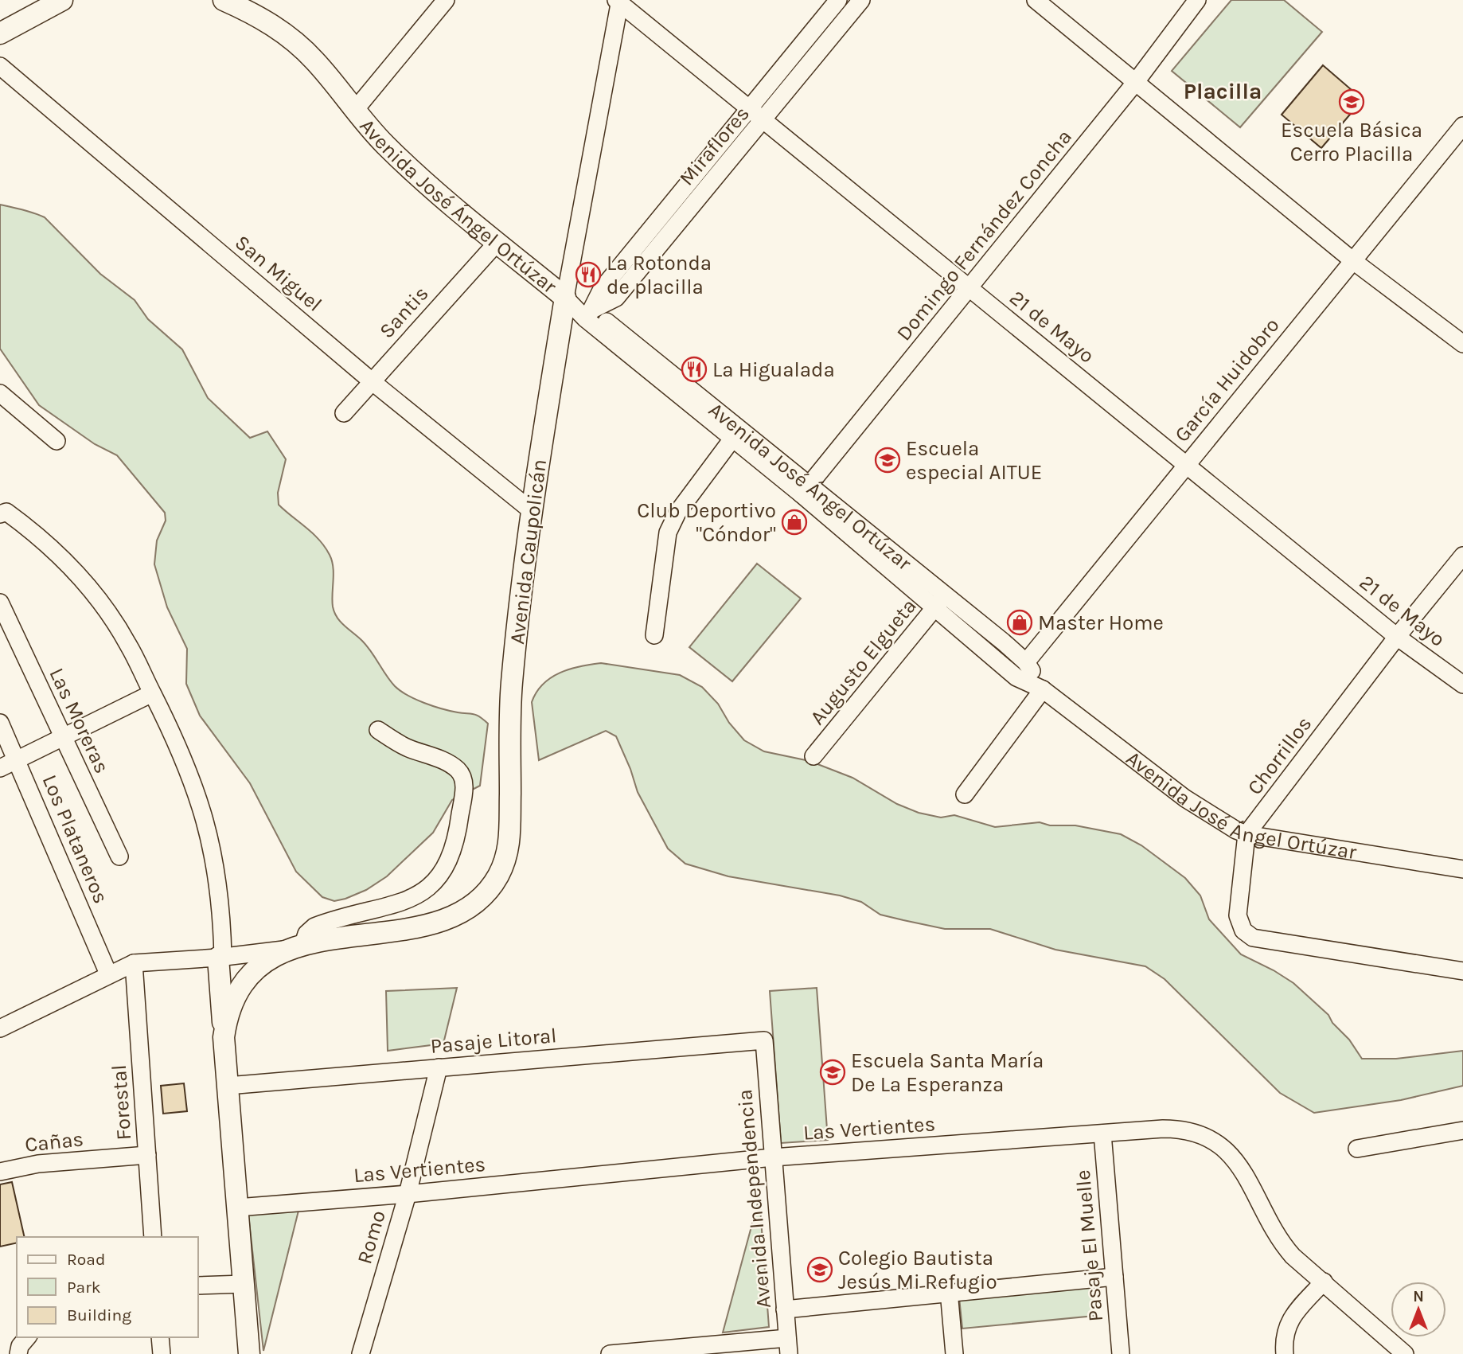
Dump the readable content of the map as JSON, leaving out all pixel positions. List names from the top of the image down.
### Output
{
  "streets": {
    "main road": ["Avenida José Ángel Ortúzar", "Avenida Caupolicán"],
    "street": [
      "Miraflores",
      "Domingo Fernández Concha",
      "San Miguel",
      "Santis",
      "21 de Mayo",
      "García Huidobro",
      "Augusto Elgueta",
      "Las Moreras",
      "Chorrillos",
      "Los Plataneros",
      "Pasaje Litoral",
      "Forestal",
      "Las Vertientes",
      "Cañas",
      "Avenida Independencia",
      "Romo",
      "Pasaje El Muelle"
    ]
  },
  "crossings": [
    ["Miraflores", "Avenida José Ángel Ortúzar"],
    ["Miraflores", "21 de Mayo"],
    ["Avenida José Ángel Ortúzar", "Domingo Fernández Concha"],
    ["Avenida José Ángel Ortúzar", "Santis"],
    ["Avenida José Ángel Ortúzar", "García Huidobro"],
    ["Avenida José Ángel Ortúzar", "Avenida Caupolicán"],
    ["Avenida José Ángel Ortúzar", "Augusto Elgueta"],
    ["Avenida José Ángel Ortúzar", "Chorrillos"],
    ["Domingo Fernández Concha", "21 de Mayo"],
    ["San Miguel", "Santis"],
    ["San Miguel", "Avenida Caupolicán"],
    ["21 de Mayo", "García Huidobro"],
    ["21 de Mayo", "Avenida Caupolicán"],
    ["21 de Mayo", "Chorrillos"],
    ["Pasaje Litoral", "Avenida Independencia"],
    ["Pasaje Litoral", "Romo"],
    ["Forestal", "Cañas"],
    ["Las Vertientes", "Avenida Independencia"],
    ["Las Vertientes", "Romo"],
    ["Las Vertientes", "Pasaje El Muelle"]
  ],
  "districts": ["Placilla"],
  "places": {
    "school or university": [
      "Escuela Básica Cerro Placilla",
      "Escuela especial AITUE",
      "Escuela Santa María De La Esperanza",
      "Colegio Bautista Jesús Mi Refugio"
    ],
    "restaurant": ["La Rotonda de placilla", "La Higualada"],
    "shop": ["Club Deportivo \"Cóndor\"", "Master Home"]
  },
  "legend": ["Road", "Park", "Building"],
  "north": "top"
}
